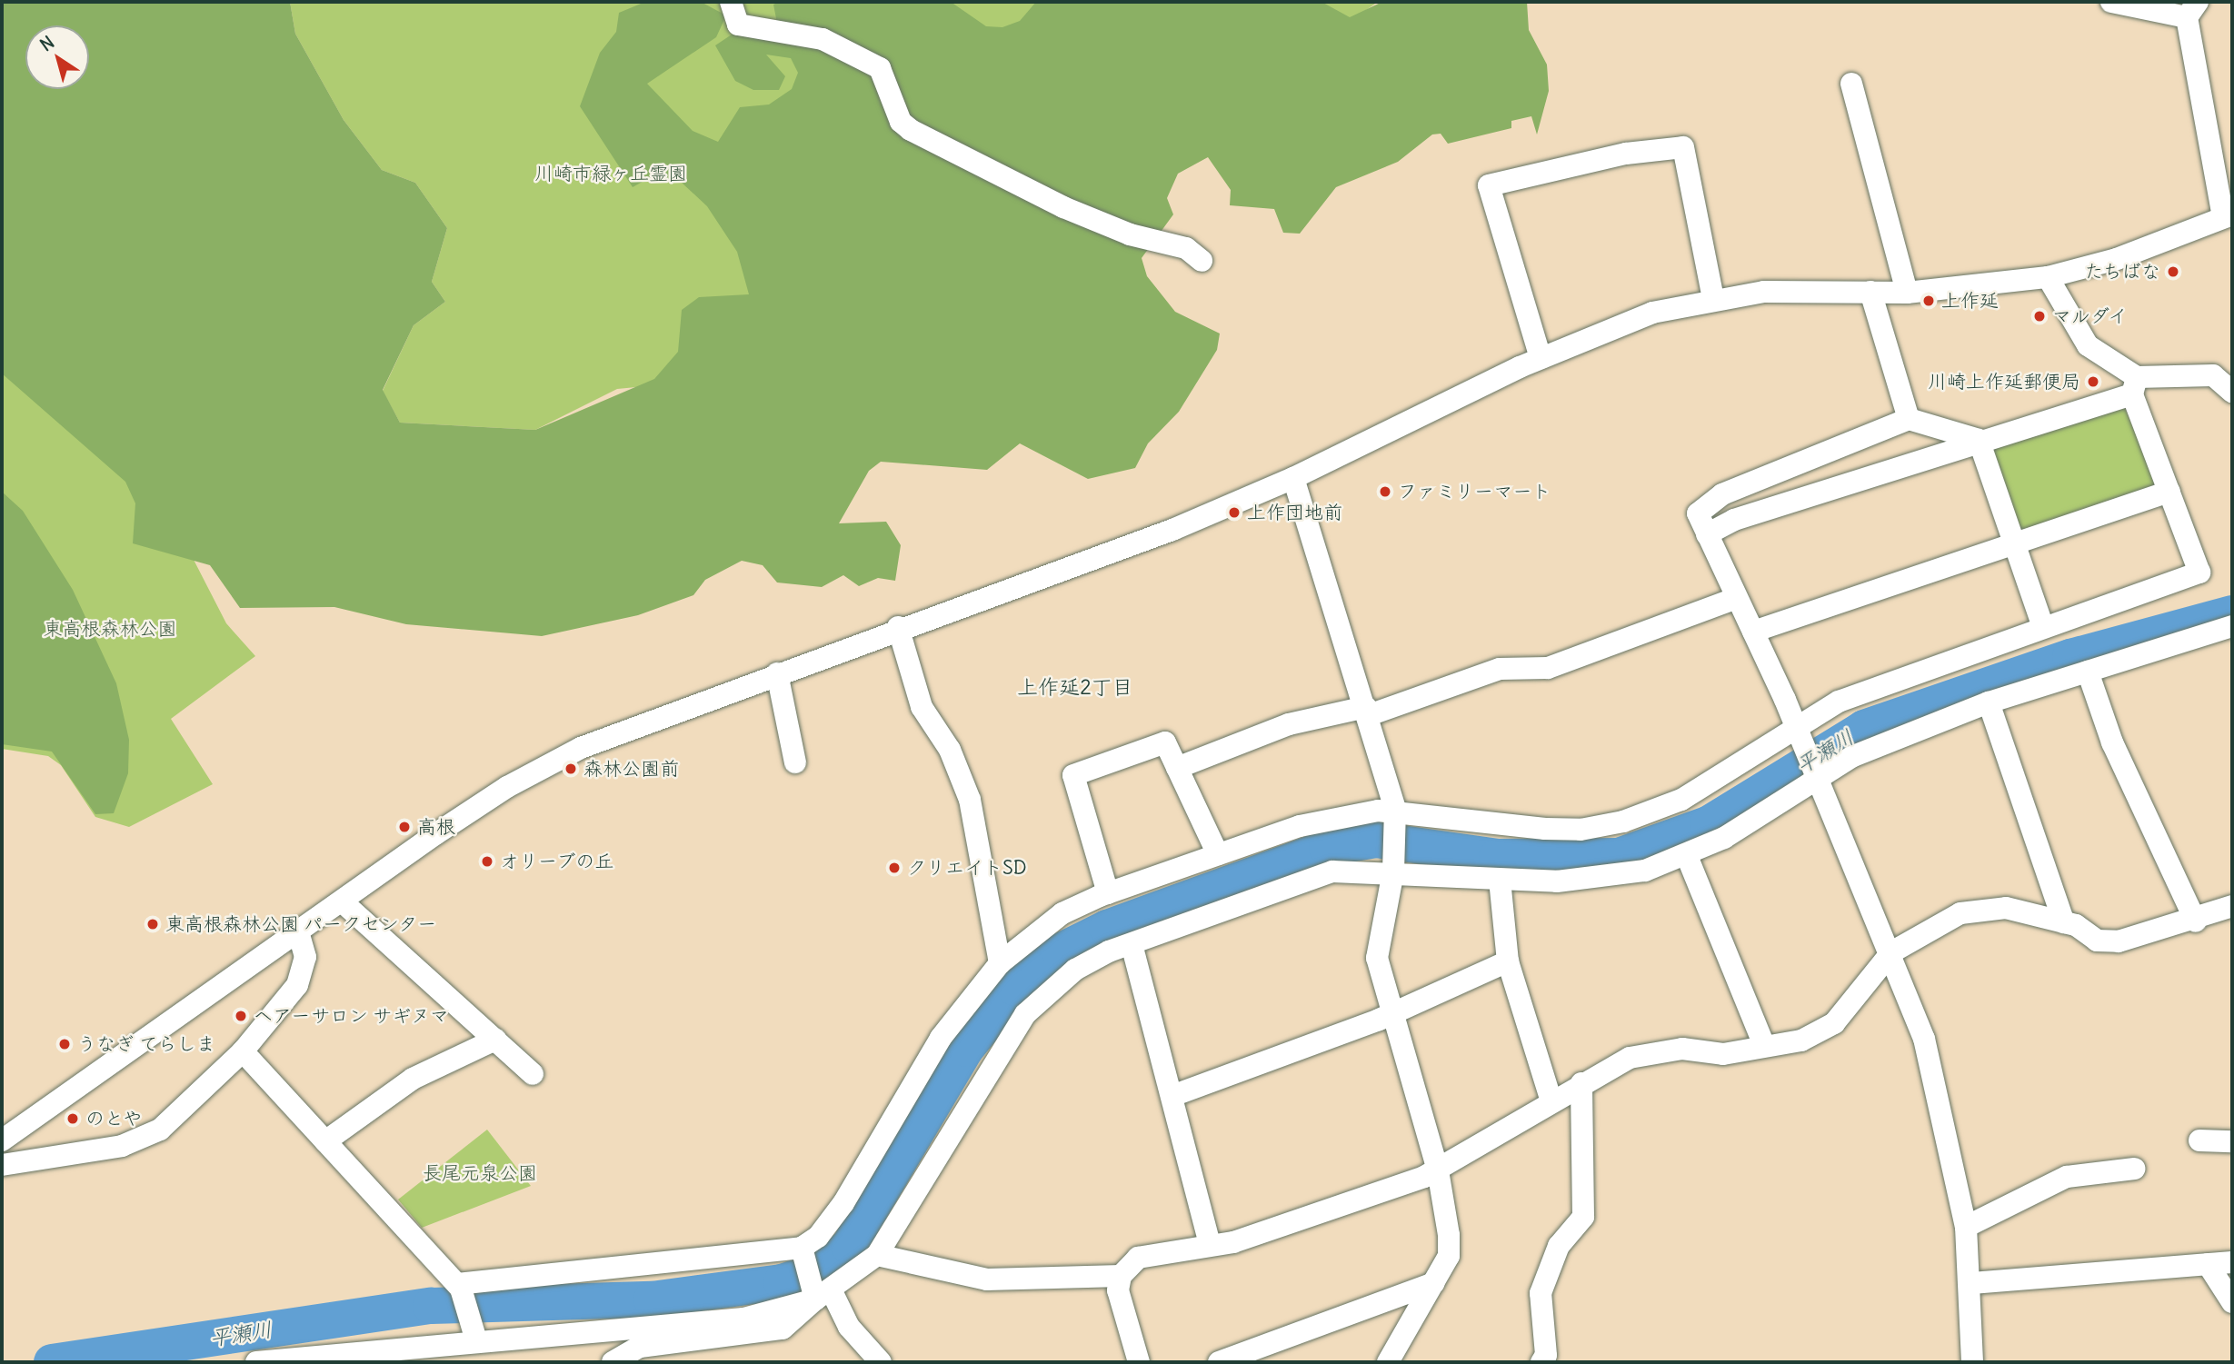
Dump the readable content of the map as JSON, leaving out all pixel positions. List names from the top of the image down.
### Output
{
  "districts": ["上作延2丁目"],
  "water": ["平瀬川"],
  "parks": ["川崎市緑ヶ丘霊園", "東高根森林公園", "長尾元泉公園"],
  "places": [
    "たちばな",
    "上作延",
    "マルダイ",
    "川崎上作延郵便局",
    "ファミリーマート",
    "上作団地前",
    "森林公園前",
    "高根",
    "オリーブの丘",
    "クリエイトSD",
    "東高根森林公園 パークセンター",
    "ヘアーサロン サギヌマ",
    "うなぎ てらしま",
    "のとや"
  ],
  "north": "top left"
}
